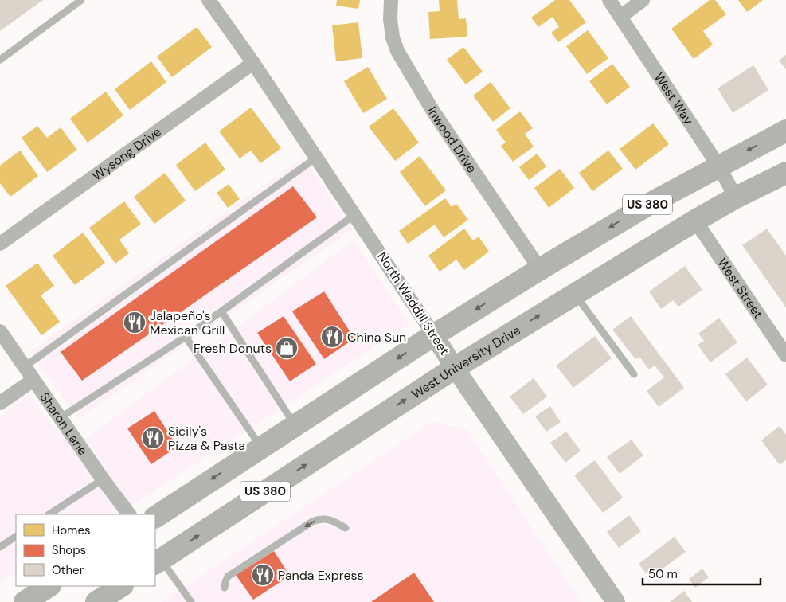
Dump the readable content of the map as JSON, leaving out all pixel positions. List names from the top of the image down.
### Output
{
  "streets": {
    "highway": ["US 380", "West University Drive"],
    "street": [
      "West Way",
      "Inwood Drive",
      "Wysong Drive",
      "West Street",
      "North Waddill Street",
      "Sharon Lane"
    ]
  },
  "crossings": [
    ["West Way", "US 380"],
    ["West Way", "West University Drive"],
    ["Inwood Drive", "US 380"],
    ["Wysong Drive", "North Waddill Street"],
    ["US 380", "North Waddill Street"],
    ["West Street", "West University Drive"],
    ["North Waddill Street", "West University Drive"]
  ],
  "places": {
    "restaurant": [
      "Jalapeño's Mexican Grill",
      "China Sun",
      "Sicily's Pizza & Pasta",
      "Panda Express"
    ],
    "shop": ["Fresh Donuts"]
  },
  "legend": ["Homes", "Shops", "Other"],
  "scale_bar": "50 m"
}
